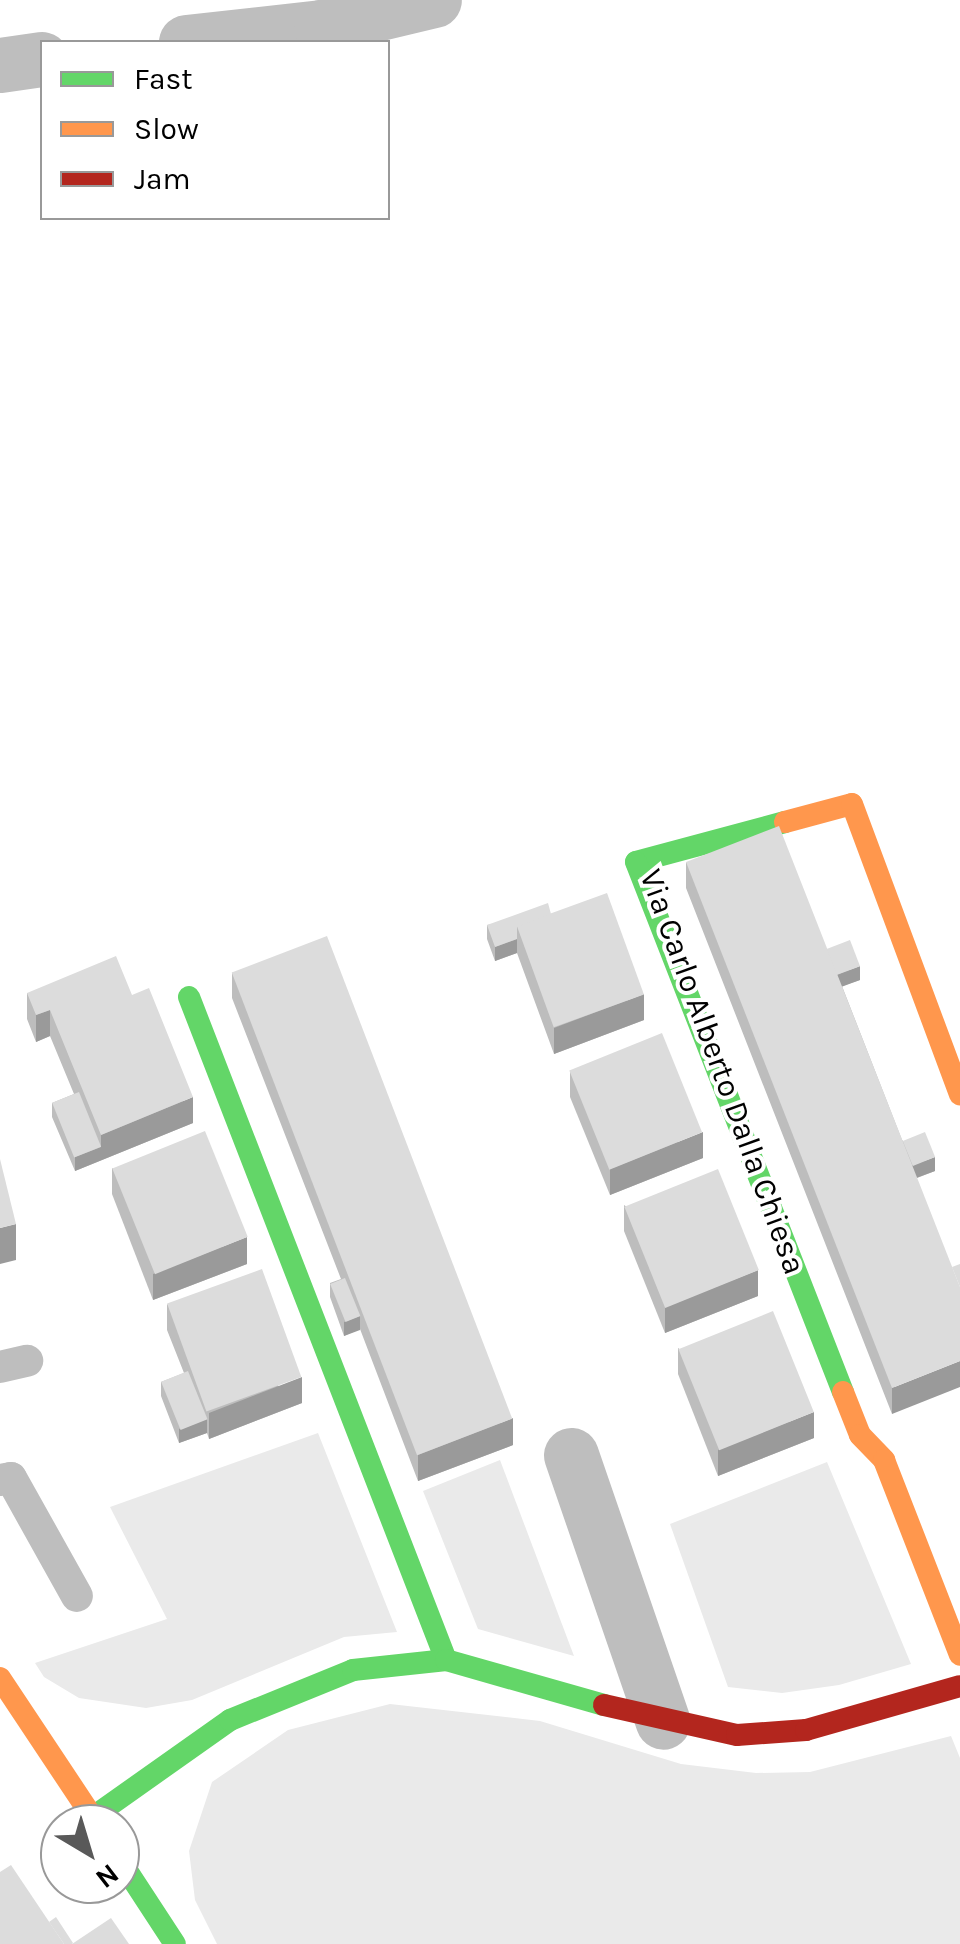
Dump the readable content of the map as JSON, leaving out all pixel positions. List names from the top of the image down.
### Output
{
  "streets": {
    "street": ["Via Carlo Alberto Dalla Chiesa"]
  },
  "legend": ["Fast", "Slow", "Jam"],
  "north": "bottom right"
}
